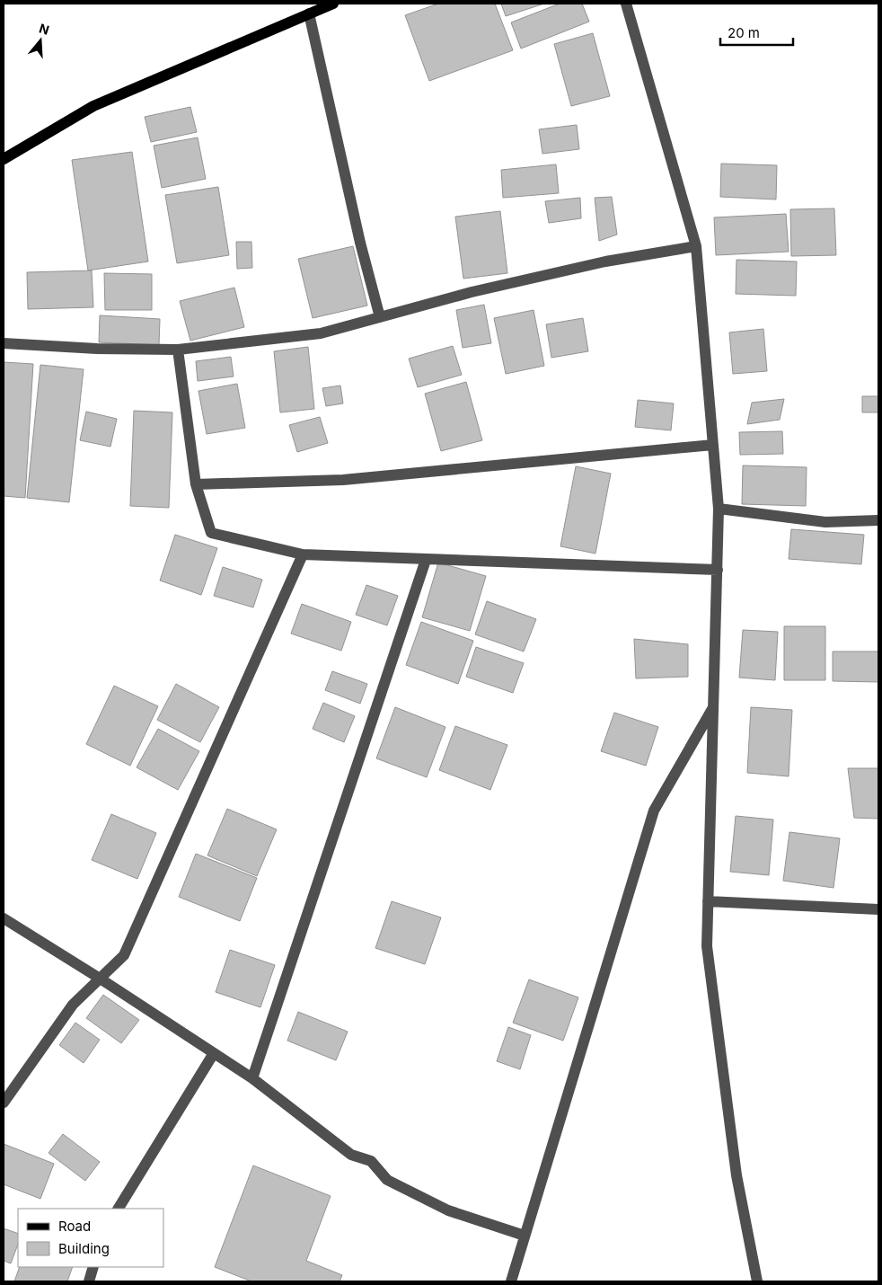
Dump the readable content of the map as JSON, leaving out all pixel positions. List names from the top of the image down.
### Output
{
  "legend": ["Road", "Building"],
  "scale_bar": "20 m",
  "north": "top"
}
